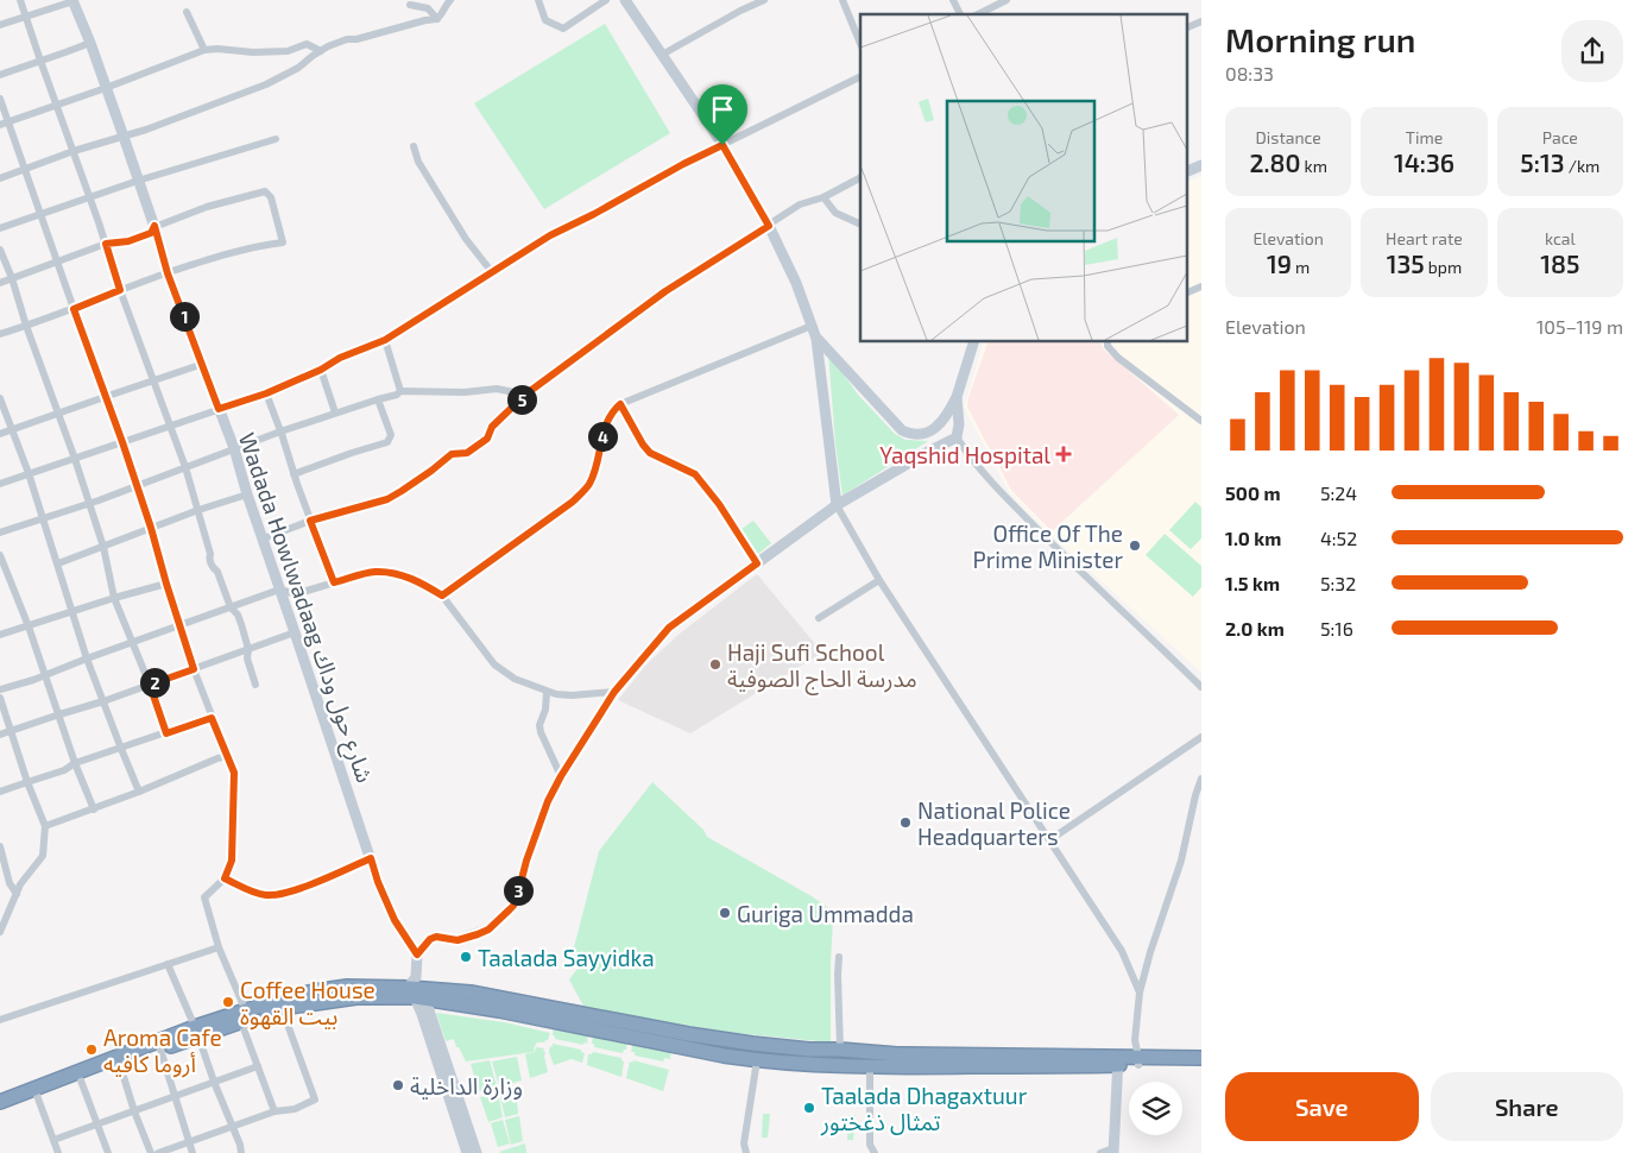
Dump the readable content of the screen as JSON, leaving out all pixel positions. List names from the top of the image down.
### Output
{
  "streets": {
    "street": ["Wadada Howlwadaag شارع حول وداك"]
  },
  "places": {
    "health": ["Yaqshid Hospital"],
    "other": [
      "Office Of The Prime Minister",
      "Haji Sufi School مدرسة الحاج الصوفية",
      "National Police Headquarters",
      "Guriga Ummadda",
      "Taalada Sayyidka",
      "Coffee House بيت القهوة",
      "Aroma Cafe أروما كافيه",
      "وزارة الداخلية",
      "Taalada Dhagaxtuur تمثال ذغختور"
    ]
  },
  "page": {
    "heading": ["Morning run", "08:33"],
    "stats": [
      ["Distance", "2.80 km"],
      ["Time", "14:36"],
      ["Pace", "5:13 /km"],
      ["Elevation", "19 m"],
      ["Heart rate", "135 bpm"],
      ["kcal", "185"]
    ],
    "pins": [
      "1",
      "5",
      "4",
      "2",
      "3"
    ],
    "chart": ["Elevation", "105–119 m"],
    "list": [
      {
        "name": "500 m",
        "note": "5:24"
      },
      {
        "name": "1.0 km",
        "note": "4:52"
      },
      {
        "name": "1.5 km",
        "note": "5:32"
      },
      {
        "name": "2.0 km",
        "note": "5:16"
      }
    ],
    "buttons": ["Save", "Share"]
  }
}
